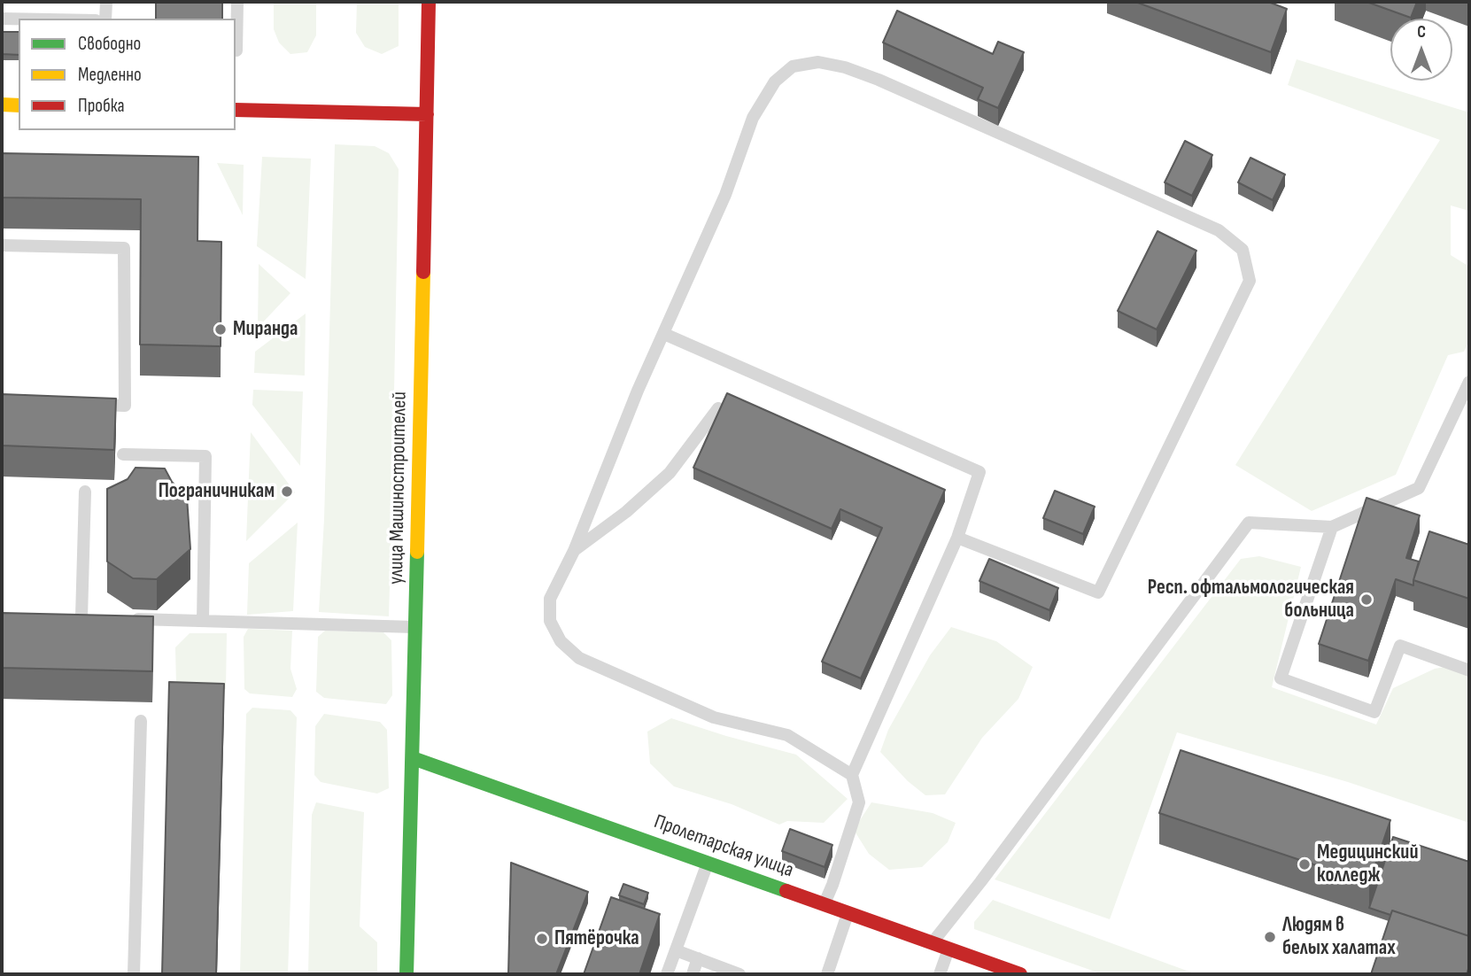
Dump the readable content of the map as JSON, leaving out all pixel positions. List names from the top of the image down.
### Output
{
  "streets": {
    "main road": ["улица Машиностроителей", "Пролетарская улица"]
  },
  "crossings": [
    ["улица Машиностроителей", "Пролетарская улица"]
  ],
  "places": [
    "Миранда",
    "Пограничникам",
    "Респ. офтальмологическая больница",
    "Медицинский колледж",
    "Людям в белых халатах",
    "Пятёрочка"
  ],
  "legend": ["Свободно", "Медленно", "Пробка"],
  "north": "top"
}
